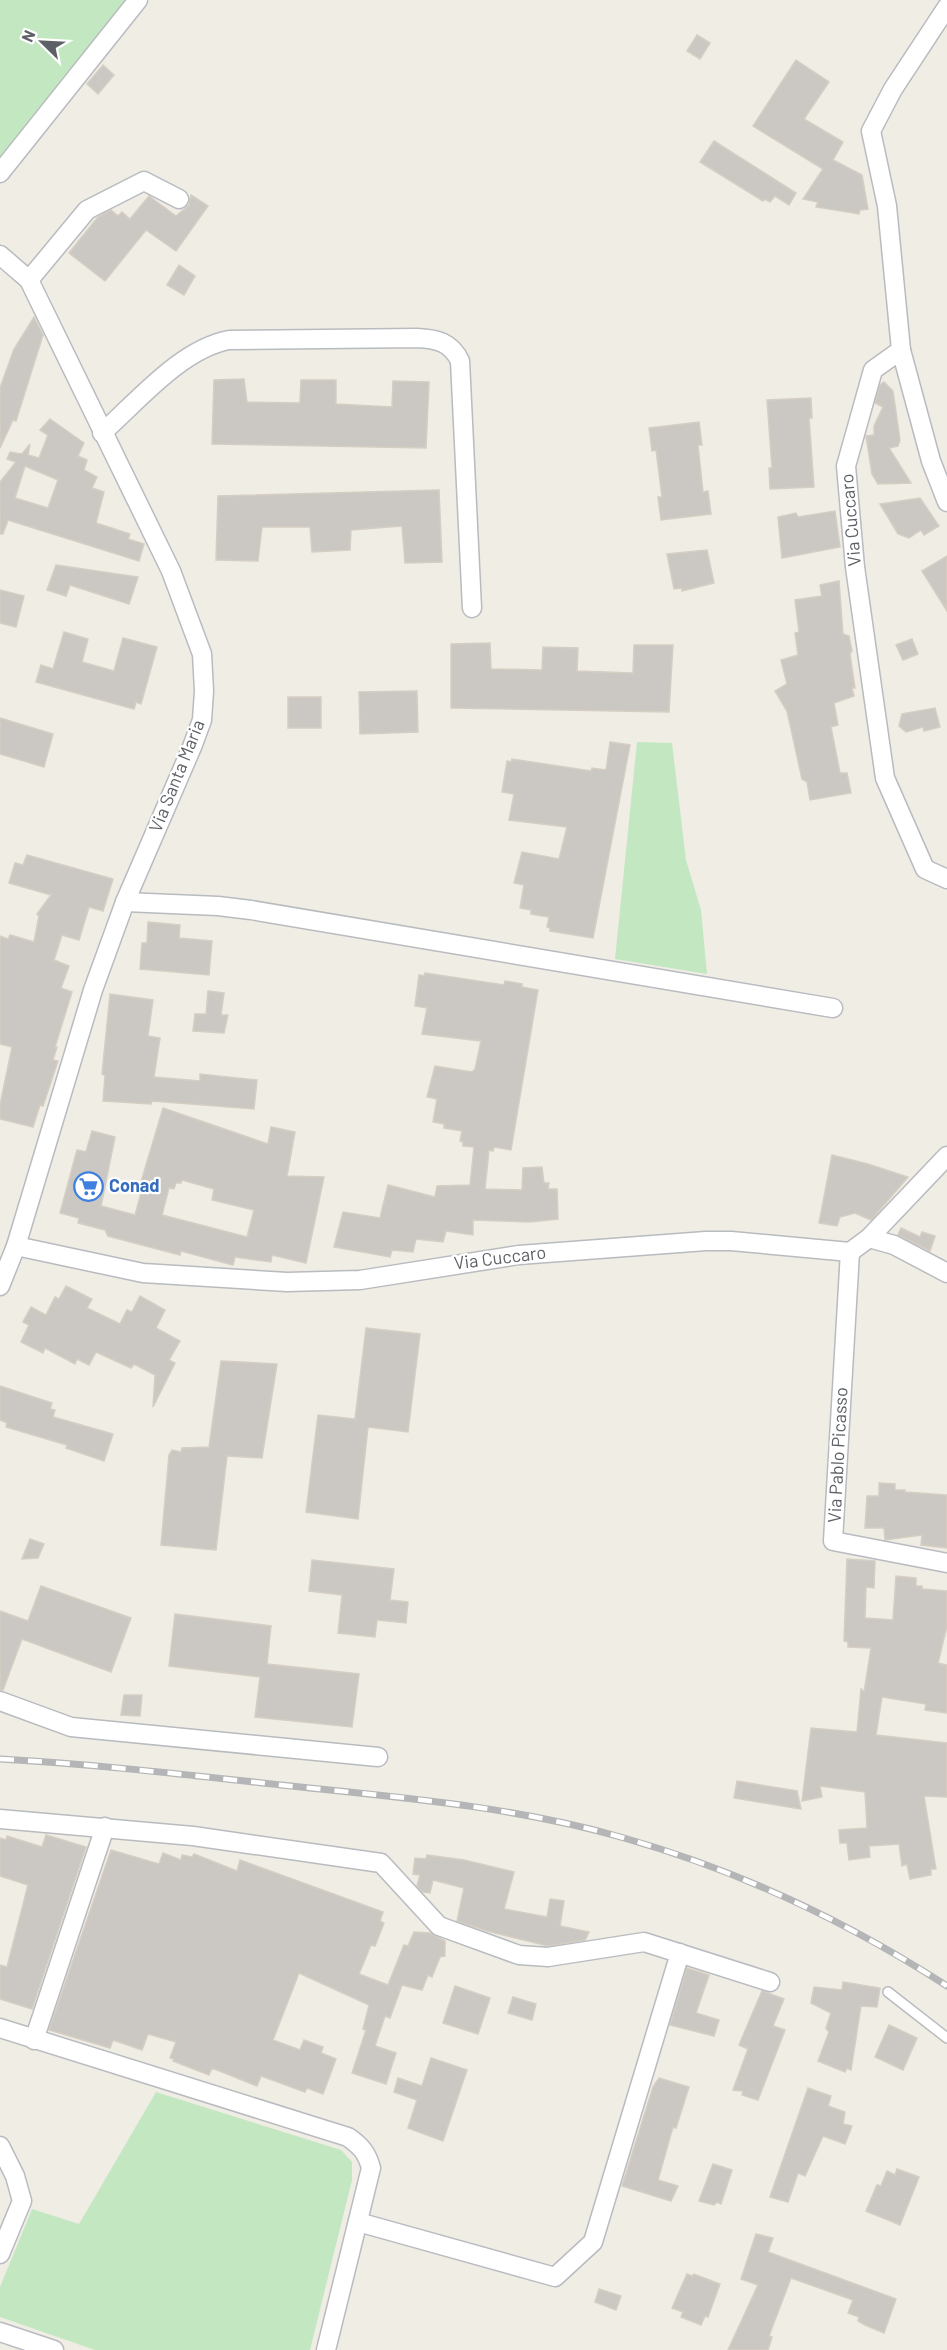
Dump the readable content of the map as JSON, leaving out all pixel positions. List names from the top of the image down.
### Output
{
  "streets": {
    "street": ["Via Cuccaro", "Via Santa Maria", "Via Pablo Picasso"]
  },
  "crossings": [
    ["Via Cuccaro", "Via Santa Maria"],
    ["Via Cuccaro", "Via Pablo Picasso"]
  ],
  "places": {
    "supermarket": ["Conad"]
  },
  "north": "top left"
}
